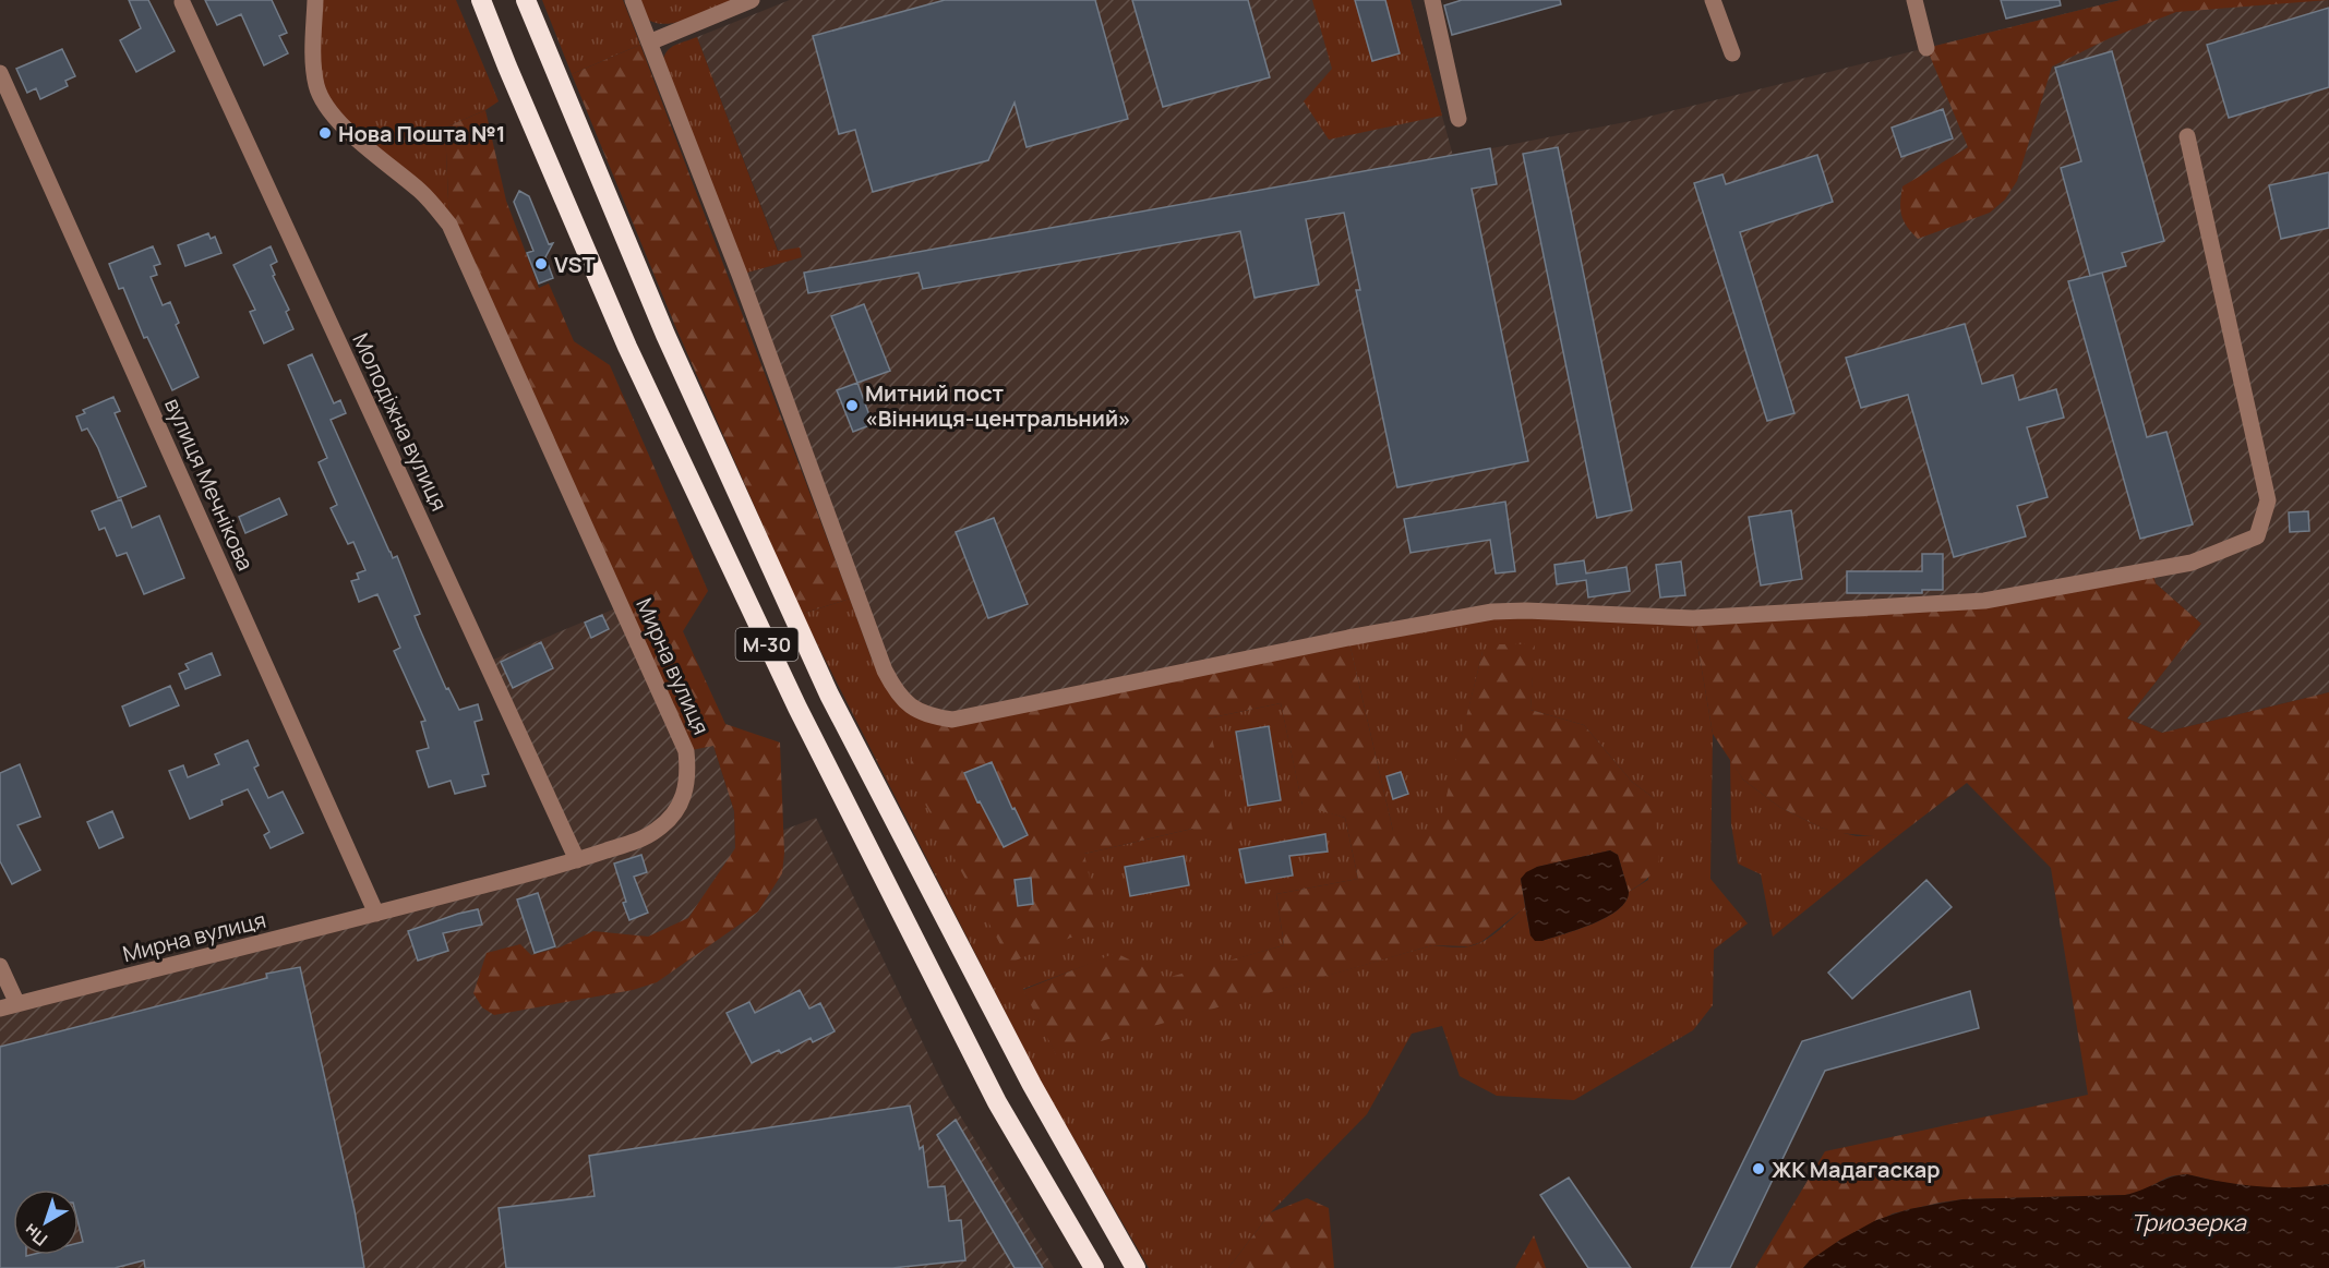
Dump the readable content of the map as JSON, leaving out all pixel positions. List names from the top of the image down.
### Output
{
  "streets": {
    "highway": ["М-30"],
    "street": ["Молодіжна вулиця", "вулиця Мечнікова", "Мирна вулиця"]
  },
  "crossings": [
    ["Молодіжна вулиця", "Мирна вулиця"],
    ["вулиця Мечнікова", "Мирна вулиця"]
  ],
  "water": ["Триозерка"],
  "places": [
    "Нова Пошта №1",
    "VST",
    "Митний пост «Вінниця-центральний»",
    "ЖК Мадагаскар"
  ],
  "north": "bottom left"
}
